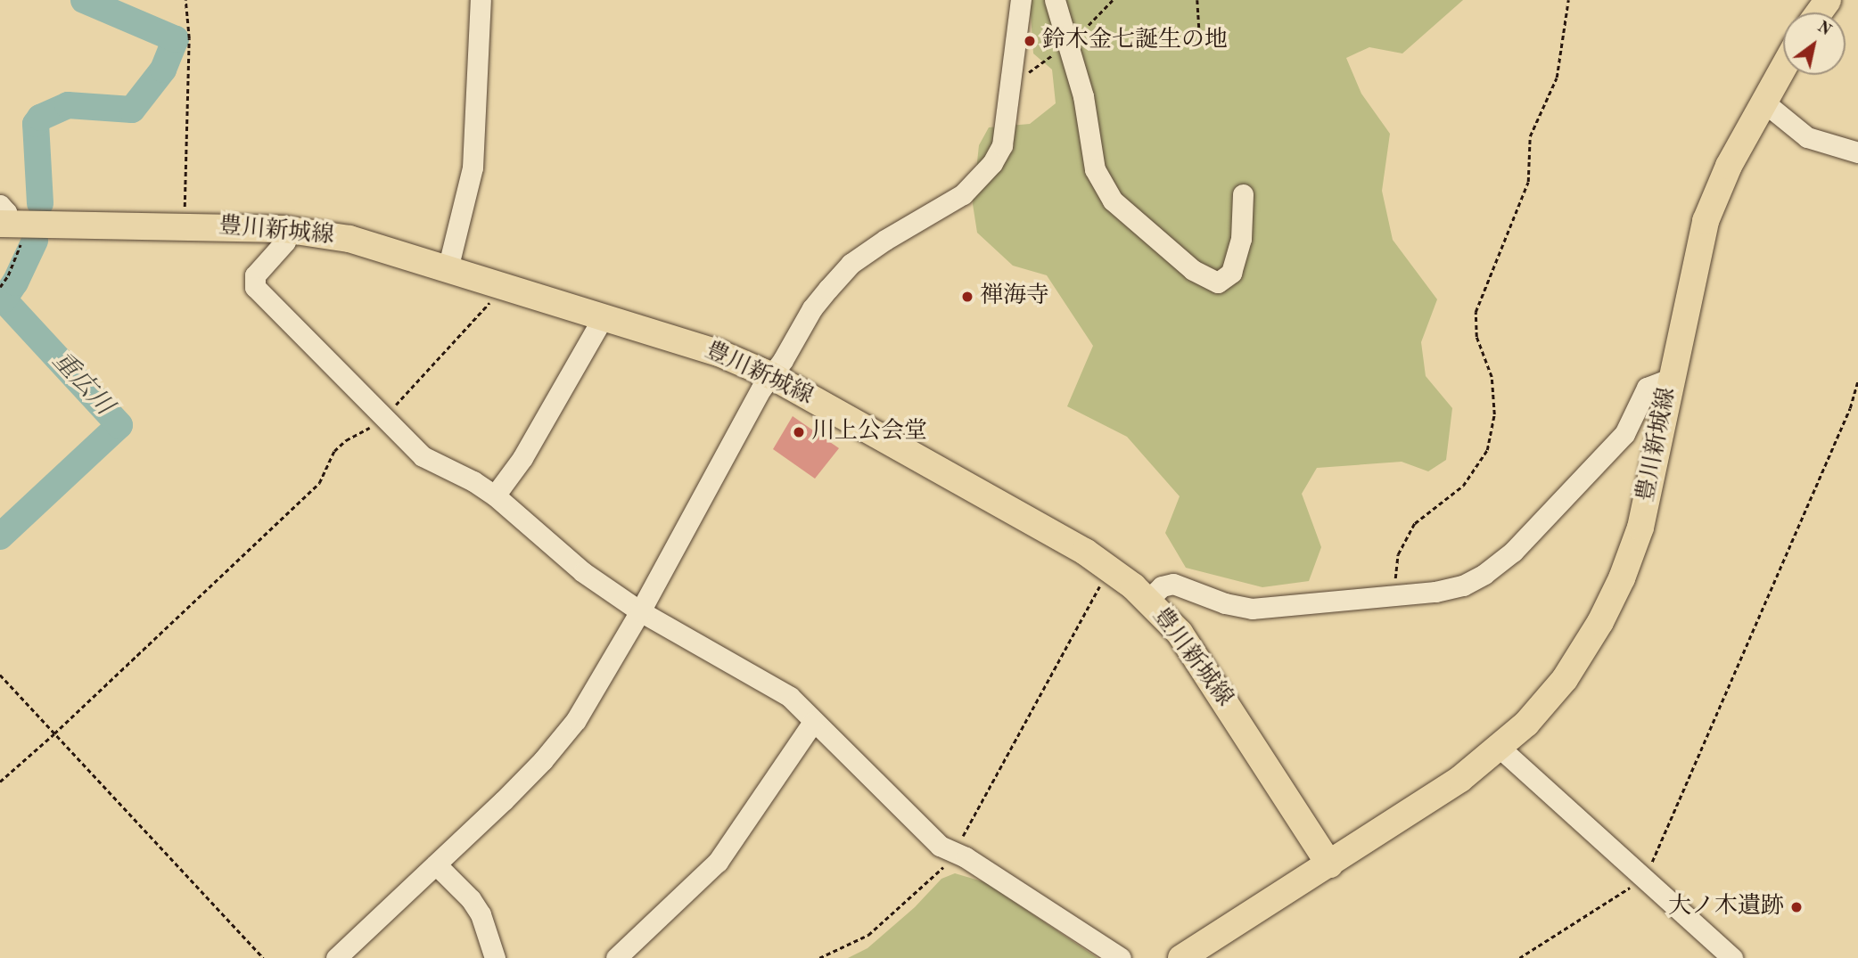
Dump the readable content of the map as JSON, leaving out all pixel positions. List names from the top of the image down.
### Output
{
  "streets": {
    "main road": ["豊川新城線"]
  },
  "water": ["重広川"],
  "places": [
    "鈴木金七誕生の地",
    "禅海寺",
    "川上公会堂",
    "大ノ木遺跡"
  ],
  "north": "top right"
}
